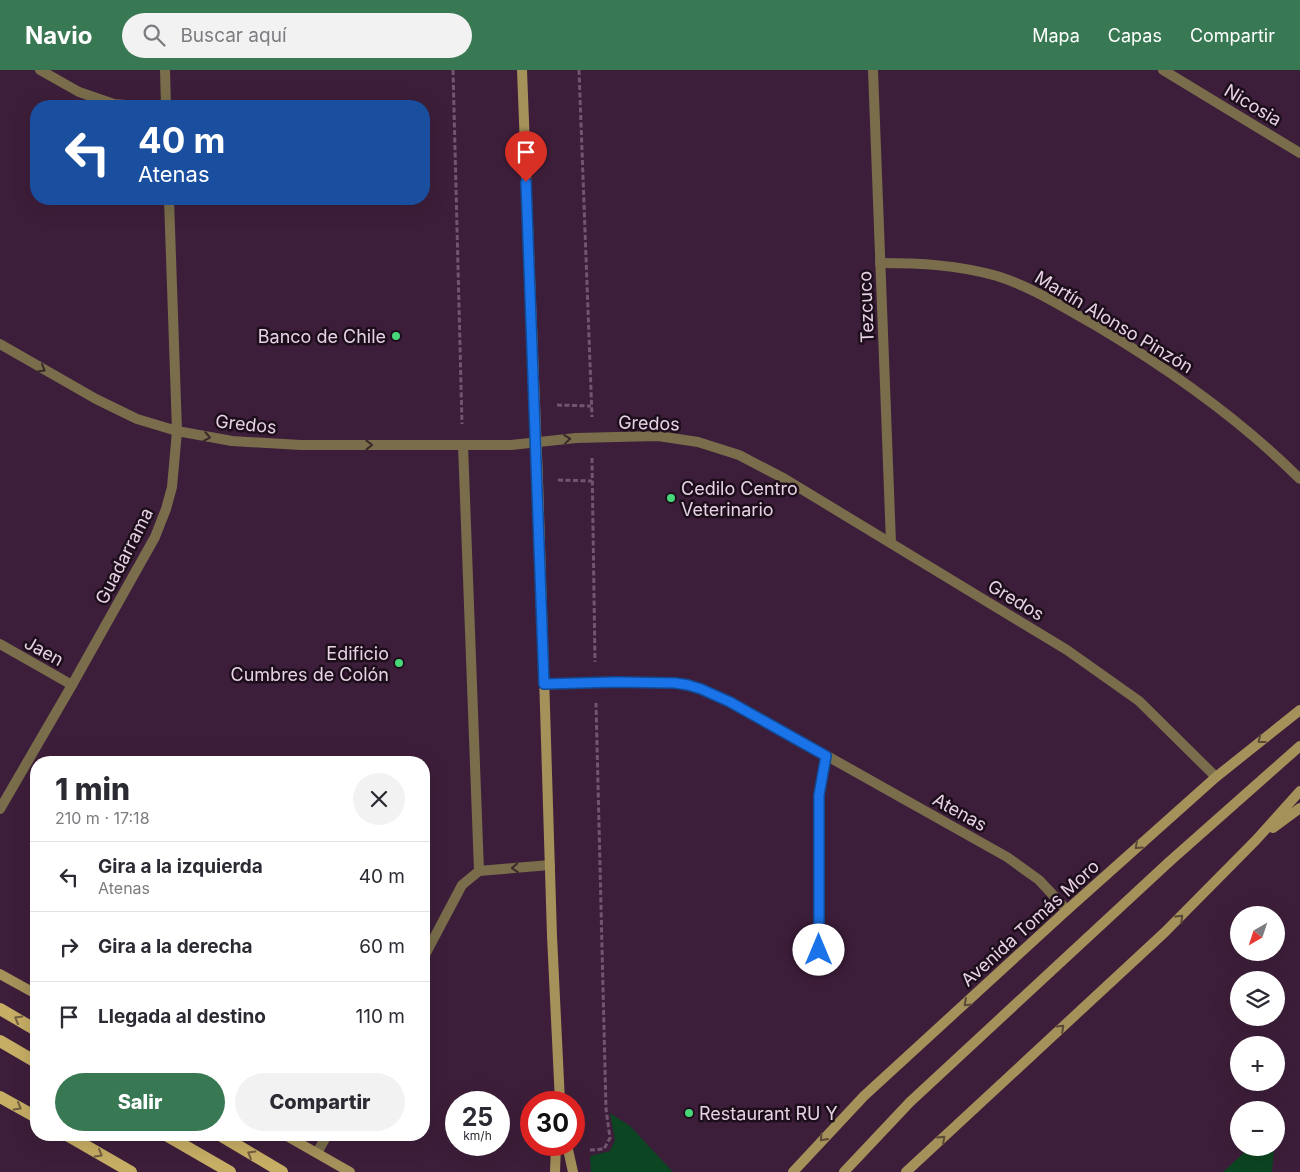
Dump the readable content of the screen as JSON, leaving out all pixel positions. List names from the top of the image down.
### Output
{
  "streets": {
    "main road": ["Avenida Tomás Moro"],
    "street": [
      "Nicosia",
      "Tezcuco",
      "Martín Alonso Pinzón",
      "Gredos",
      "Guadarrama",
      "Jaen",
      "Atenas"
    ]
  },
  "crossings": [
    ["Tezcuco", "Martín Alonso Pinzón"],
    ["Tezcuco", "Gredos"],
    ["Gredos", "Guadarrama"],
    ["Gredos", "Avenida Tomás Moro"],
    ["Guadarrama", "Jaen"],
    ["Atenas", "Avenida Tomás Moro"]
  ],
  "one_way": ["Gredos"],
  "places": [
    "Banco de Chile",
    "Cedilo Centro Veterinario",
    "Edificio Cumbres de Colón",
    "Restaurant RU Y"
  ],
  "north": "bottom left",
  "page": {
    "header": "Navio",
    "search": "Buscar aquí",
    "nav": ["Mapa", "Capas", "Compartir"],
    "turn": ["40 m", "Atenas"],
    "heading": ["1 min", "210 m · 17:18"],
    "list": [
      {
        "name": "Gira a la izquierda",
        "note": "Atenas",
        "value": "40 m"
      },
      {
        "name": "Gira a la derecha",
        "value": "60 m"
      },
      {
        "name": "Llegada al destino",
        "value": "110 m"
      }
    ],
    "map_buttons": ["+", "−"],
    "buttons": ["Salir", "Compartir"],
    "speed": "25 km/h",
    "limit": "30"
  }
}
